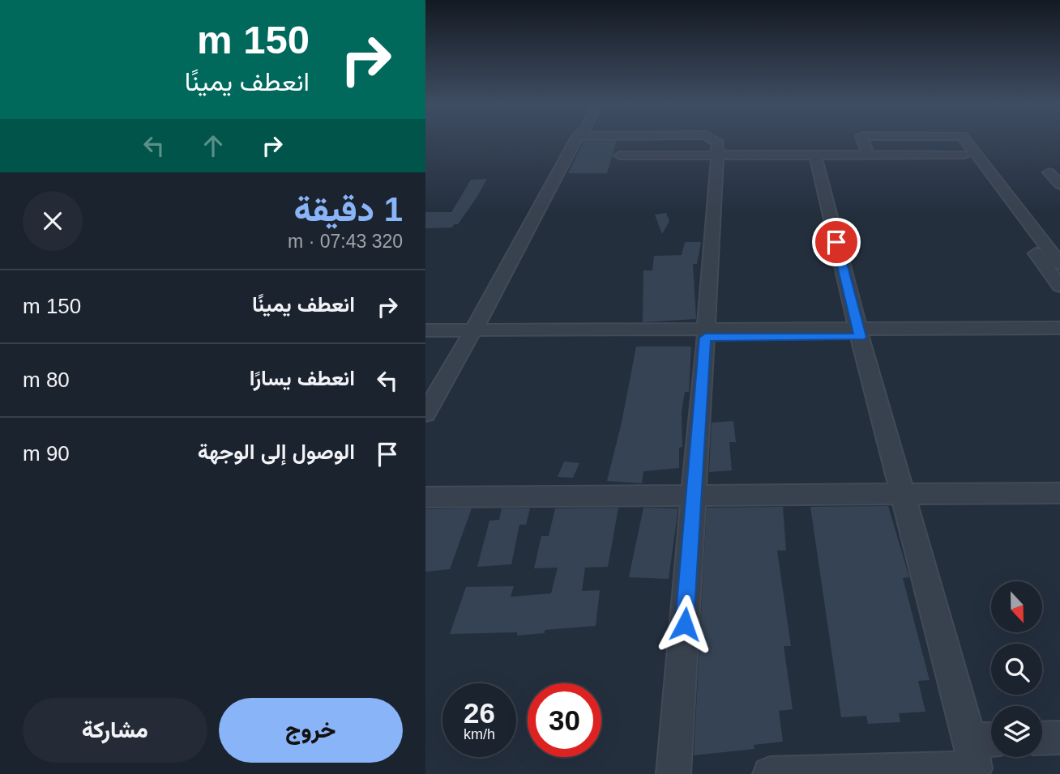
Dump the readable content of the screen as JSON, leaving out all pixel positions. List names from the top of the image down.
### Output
{
  "north": "bottom",
  "page": {
    "turn": ["150 m", "انعطف يمينًا"],
    "heading": ["1 دقيقة", "320 m · 07:43"],
    "list": [
      {
        "name": "انعطف يمينًا",
        "value": "150 m"
      },
      {
        "name": "انعطف يسارًا",
        "value": "80 m"
      },
      {
        "name": "الوصول إلى الوجهة",
        "value": "90 m"
      }
    ],
    "speed": "26 km/h",
    "limit": "30",
    "buttons": ["خروج", "مشاركة"]
  }
}
